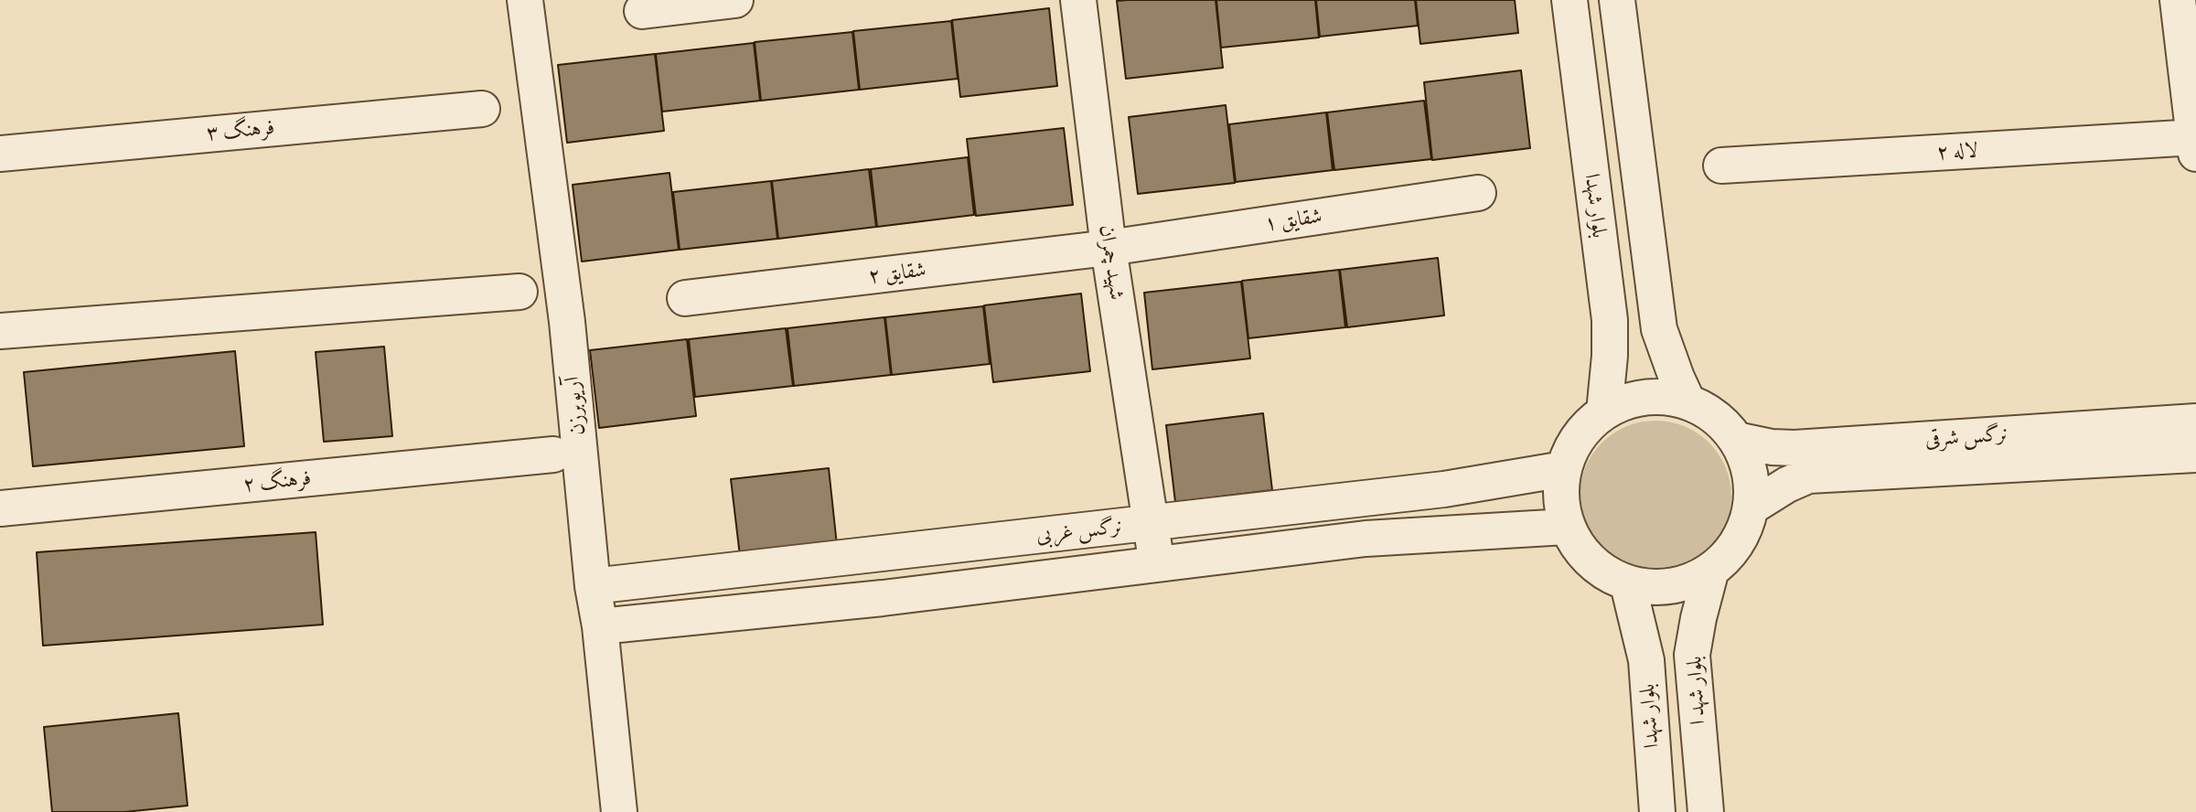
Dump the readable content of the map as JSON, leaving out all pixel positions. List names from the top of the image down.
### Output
{
  "streets": {
    "street": [
      "فرهنگ ۳",
      "لاله ۲",
      "بلوار شهدا",
      "شقایق ۱",
      "شهید چمران",
      "شقایق ۲",
      "آریوبرزن",
      "نرگس شرقی",
      "فرهنگ ۲",
      "نرگس غربی",
      "بلوار شهد ا"
    ]
  },
  "crossings": [
    ["بلوار شهدا", "نرگس شرقی"],
    ["بلوار شهدا", "نرگس غربی"],
    ["بلوار شهدا", "بلوار شهد ا"],
    ["شقایق ۱", "شهید چمران"],
    ["شقایق ۱", "شقایق ۲"],
    ["شهید چمران", "شقایق ۲"],
    ["شهید چمران", "نرگس غربی"],
    ["آریوبرزن", "نرگس غربی"],
    ["نرگس شرقی", "نرگس غربی"],
    ["نرگس شرقی", "بلوار شهد ا"],
    ["نرگس غربی", "بلوار شهد ا"]
  ]
}
